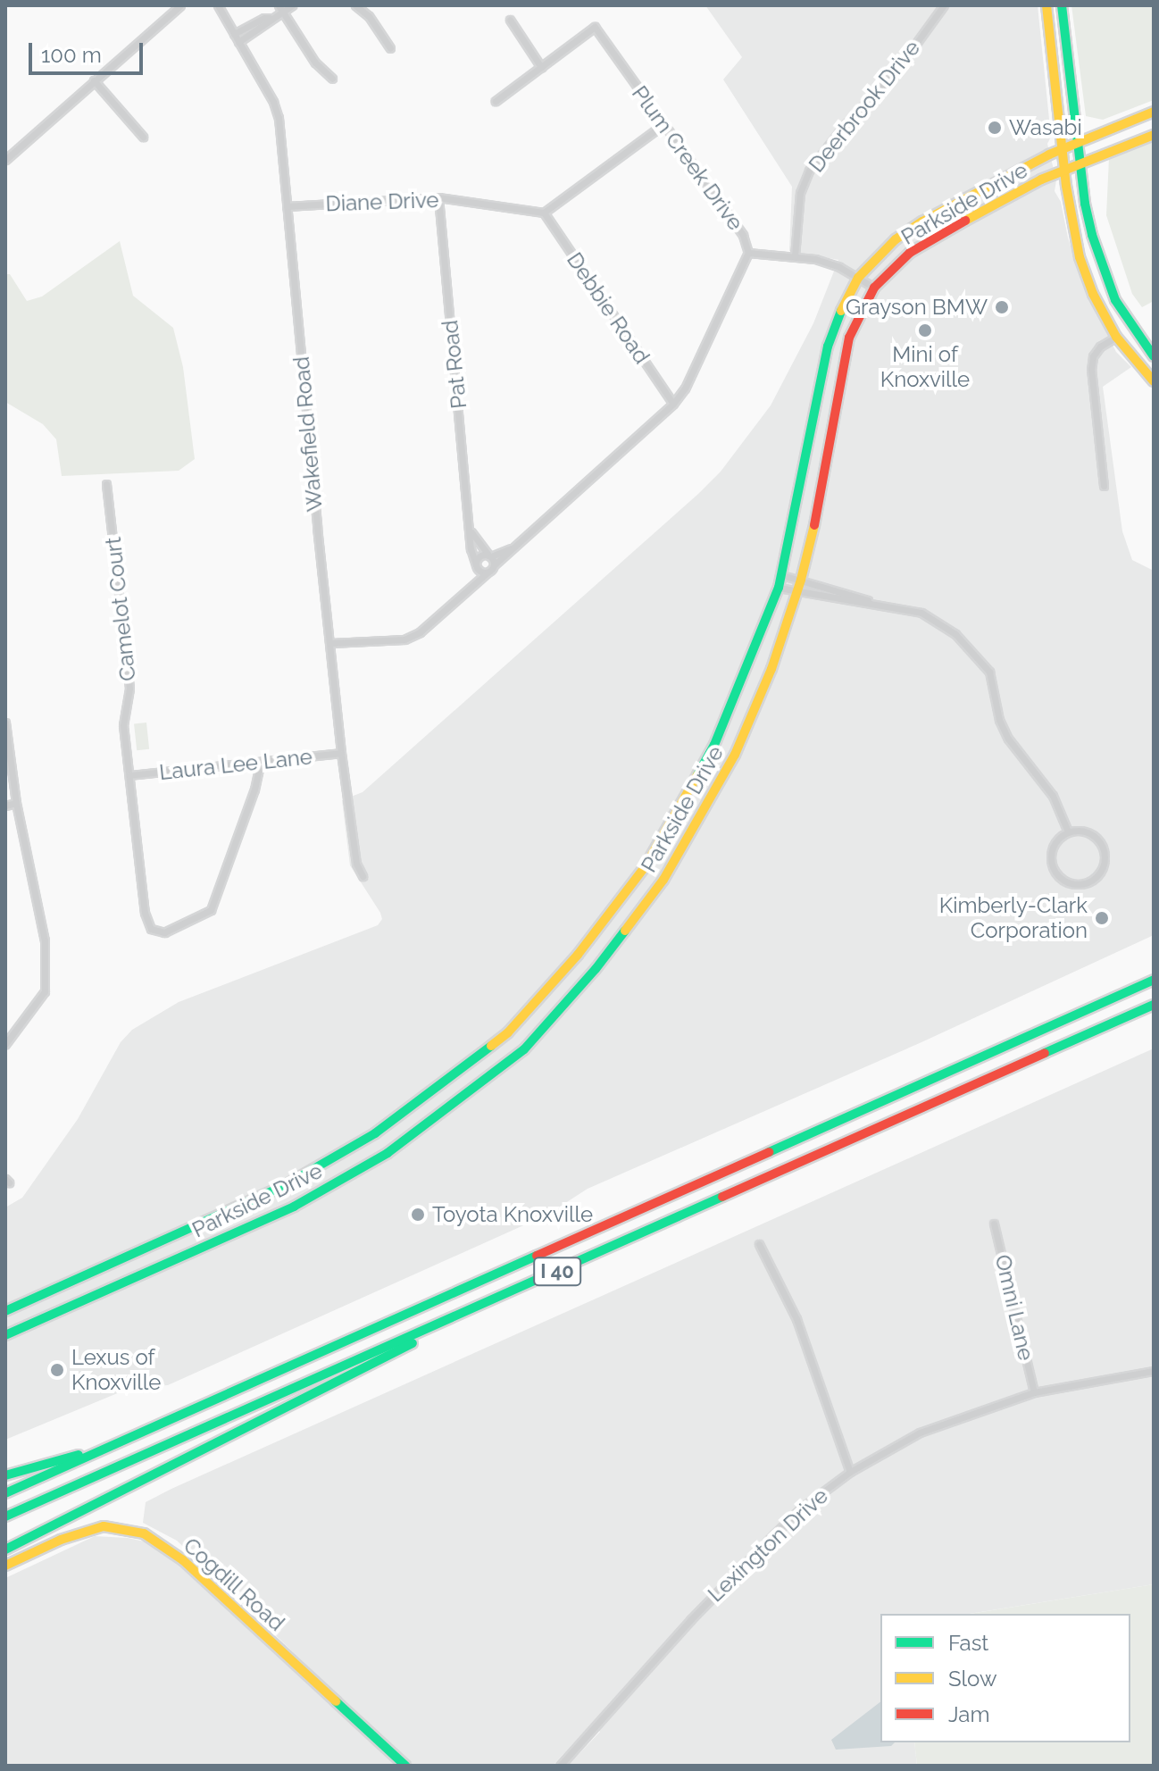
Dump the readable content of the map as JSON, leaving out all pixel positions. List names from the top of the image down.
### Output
{
  "streets": {
    "main road": ["Parkside Drive", "I 40", "Cogdill Road"],
    "street": [
      "Deerbrook Drive",
      "Plum Creek Drive",
      "Diane Drive",
      "Debbie Road",
      "Pat Road",
      "Wakefield Road",
      "Camelot Court",
      "Laura Lee Lane",
      "Omni Lane",
      "Lexington Drive"
    ]
  },
  "crossings": [
    ["Plum Creek Drive", "Debbie Road"],
    ["Plum Creek Drive", "Pat Road"],
    ["Plum Creek Drive", "Wakefield Road"],
    ["Diane Drive", "Debbie Road"],
    ["Diane Drive", "Pat Road"],
    ["Diane Drive", "Wakefield Road"],
    ["Wakefield Road", "Laura Lee Lane"],
    ["Camelot Court", "Laura Lee Lane"],
    ["Omni Lane", "Lexington Drive"]
  ],
  "places": [
    "Wasabi",
    "Grayson BMW",
    "Mini of Knoxville",
    "Kimberly-Clark Corporation",
    "Toyota Knoxville",
    "Lexus of Knoxville"
  ],
  "legend": ["Fast", "Slow", "Jam"],
  "scale_bar": "100 m"
}
